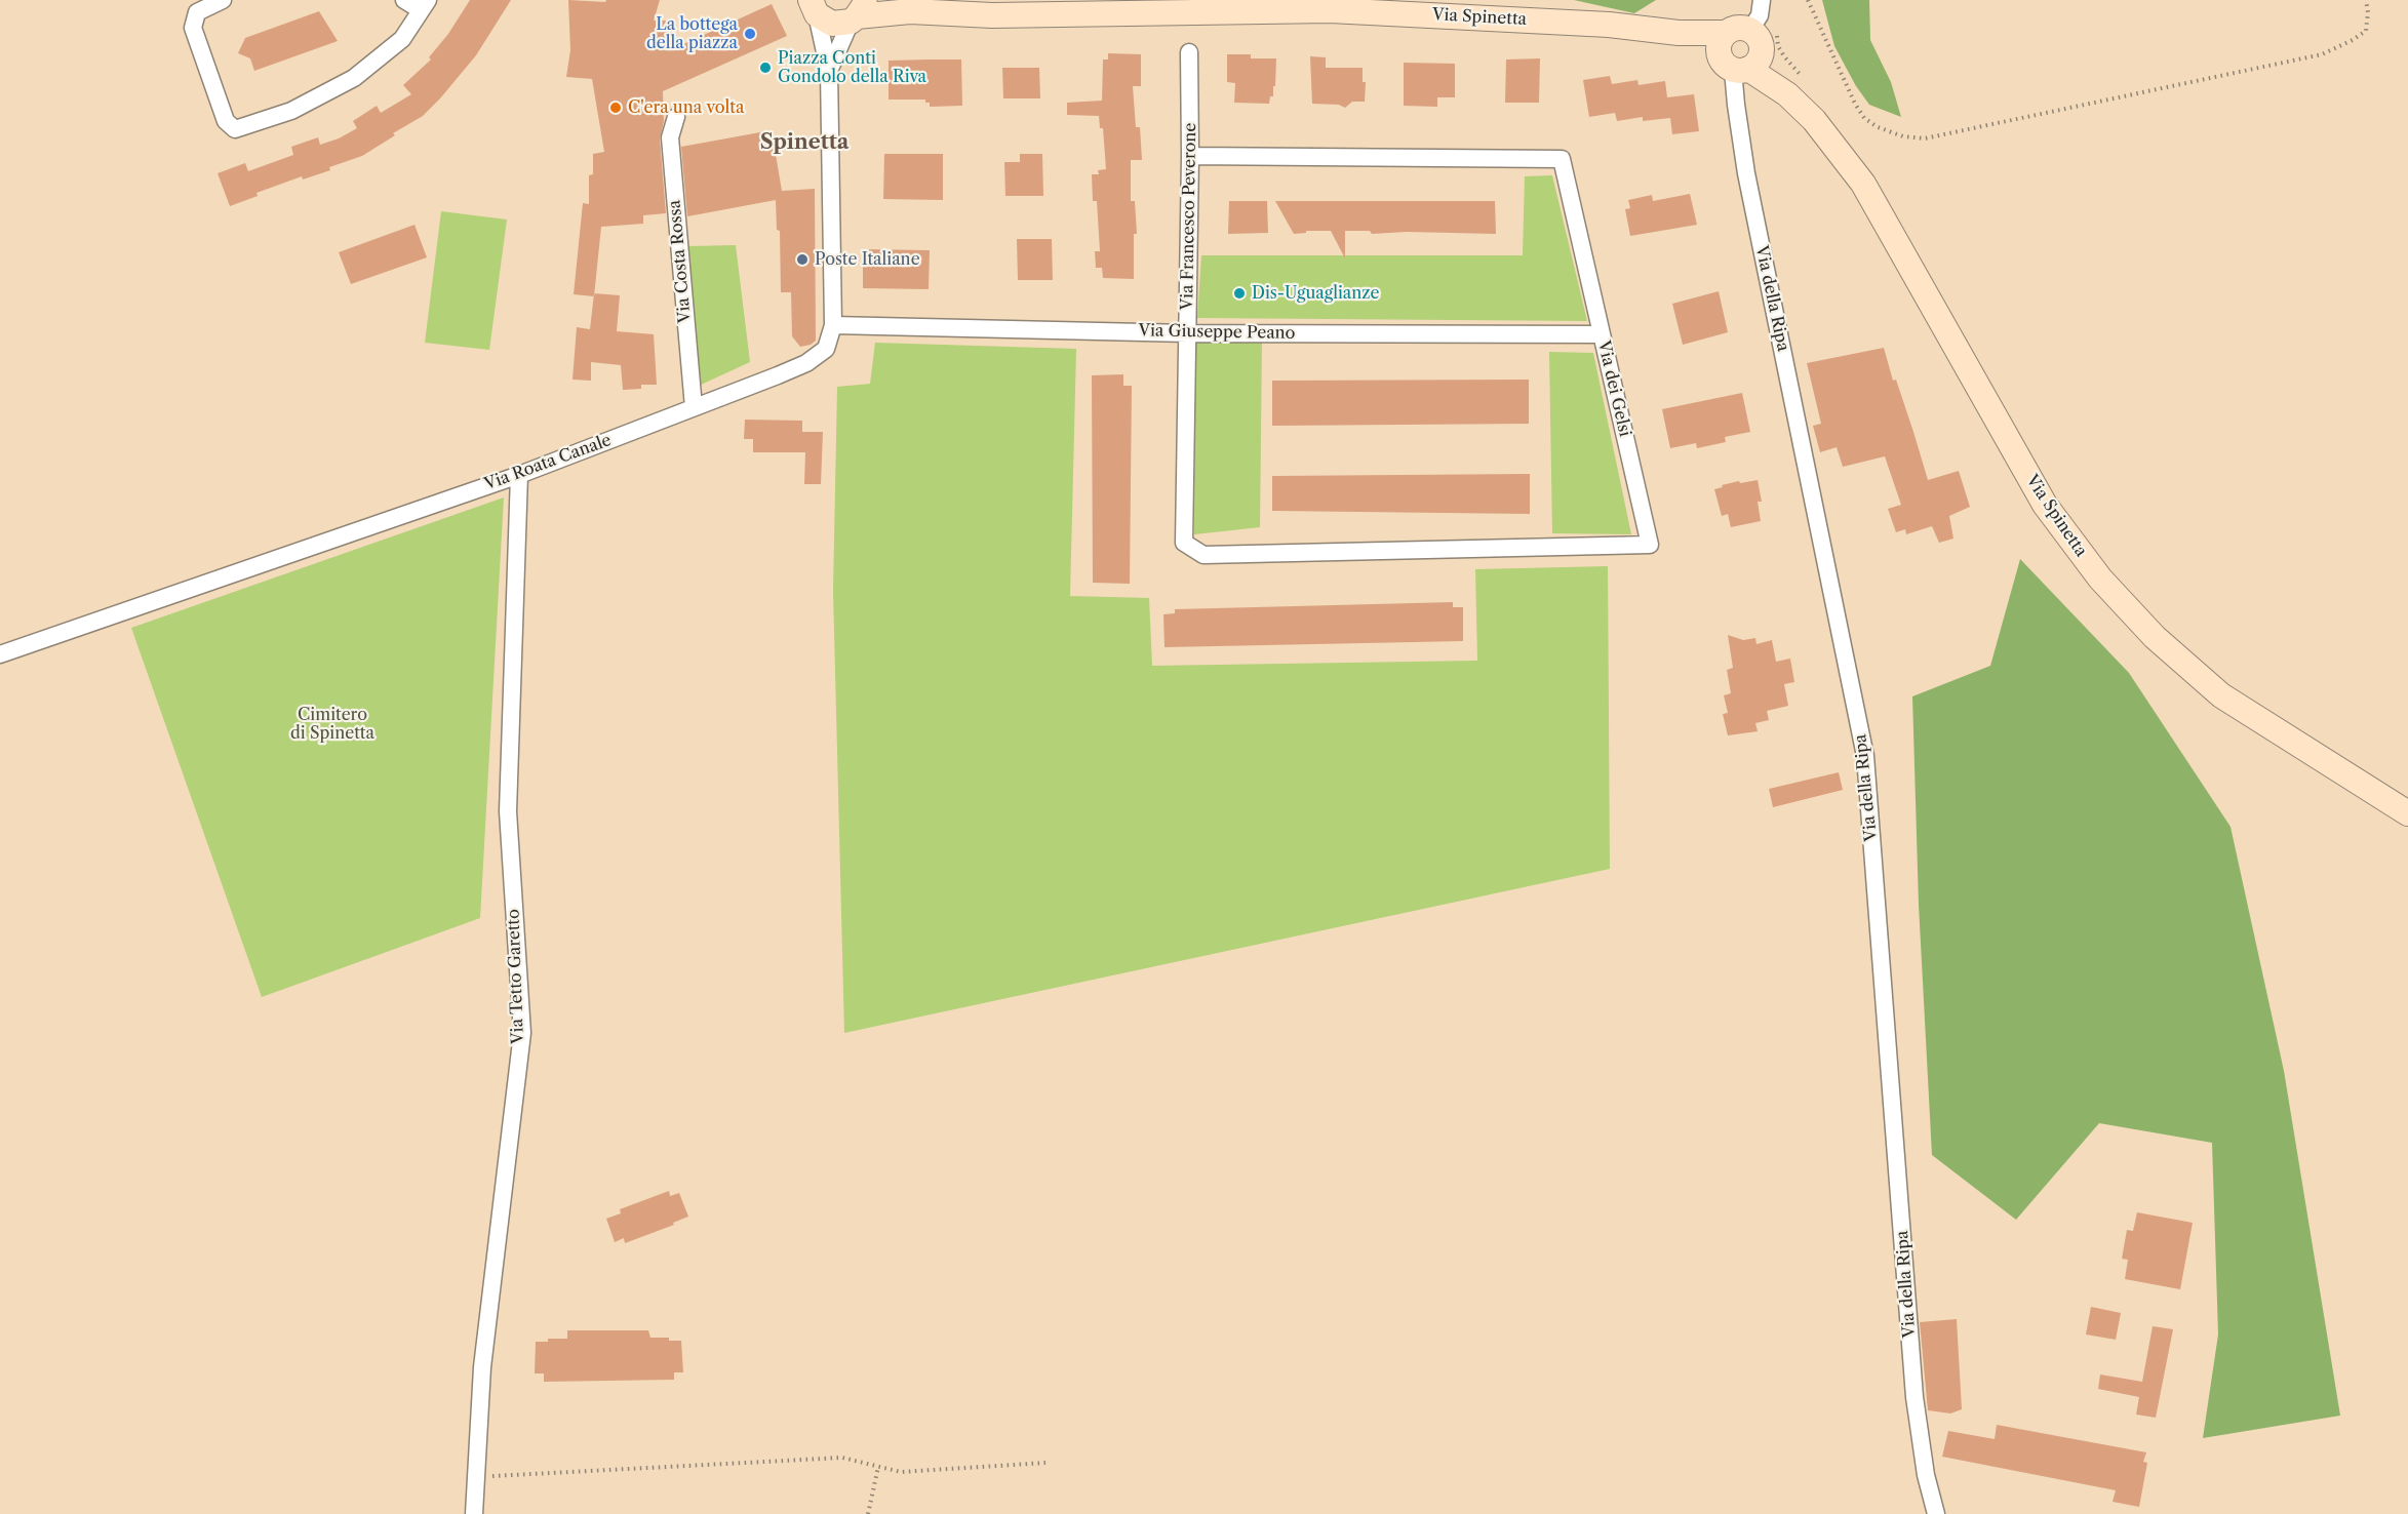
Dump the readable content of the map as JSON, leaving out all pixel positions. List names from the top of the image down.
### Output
{
  "streets": {
    "main road": ["Via Spinetta"],
    "street": [
      "Via Francesco Peverone",
      "Via Costa Rossa",
      "Via della Ripa",
      "Via Giuseppe Peano",
      "Via dei Gelsi",
      "Via Roata Canale",
      "Via Tetto Garetto"
    ]
  },
  "crossings": [
    ["Via Spinetta", "Via della Ripa"],
    ["Via Spinetta", "Via Roata Canale"],
    ["Via Francesco Peverone", "Via Giuseppe Peano"],
    ["Via Francesco Peverone", "Via dei Gelsi"],
    ["Via Costa Rossa", "Via Roata Canale"],
    ["Via Giuseppe Peano", "Via dei Gelsi"],
    ["Via Giuseppe Peano", "Via Roata Canale"],
    ["Via Roata Canale", "Via Tetto Garetto"]
  ],
  "districts": ["Spinetta"],
  "parks": ["Cimitero di Spinetta"],
  "places": [
    "La bottega della piazza",
    "Piazza Conti Gondolo della Riva",
    "C'era una volta",
    "Poste Italiane",
    "Dis-Uguaglianze"
  ]
}
